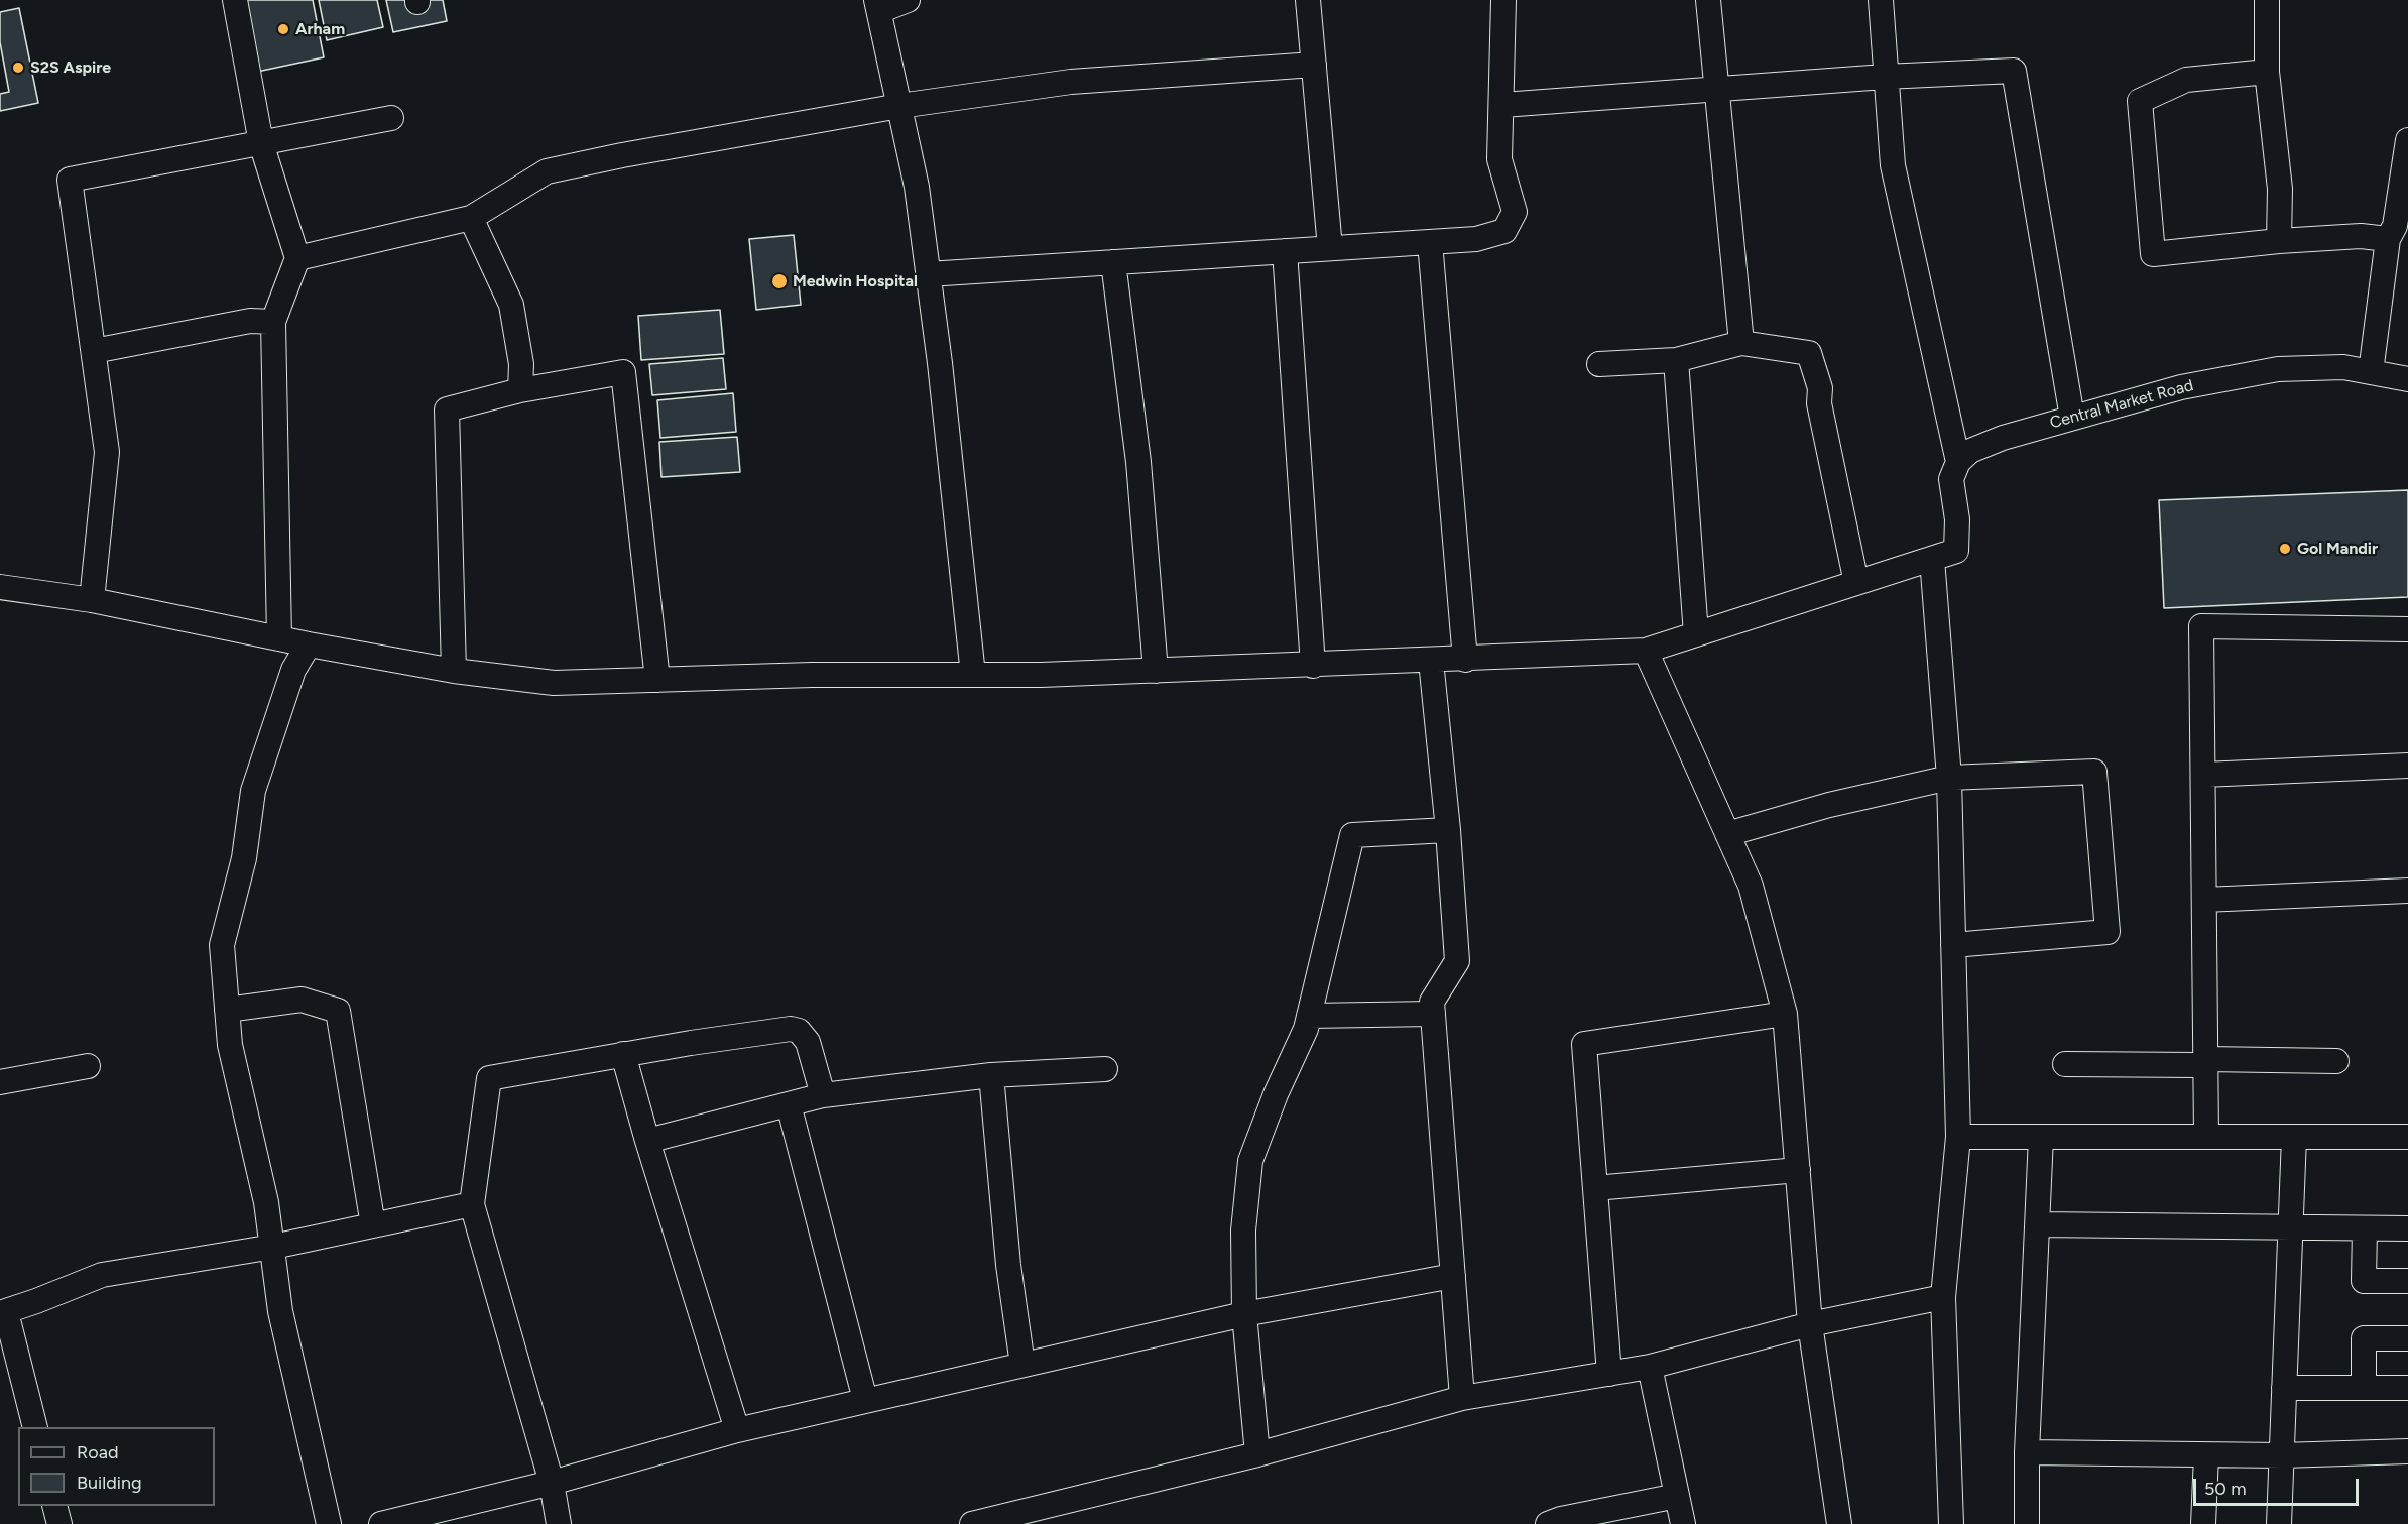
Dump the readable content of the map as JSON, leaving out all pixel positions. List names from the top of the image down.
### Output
{
  "streets": {
    "street": ["Central Market Road"]
  },
  "places": [
    "Arham",
    "S2S Aspire",
    "Medwin Hospital",
    "Gol Mandir"
  ],
  "legend": ["Road", "Building"],
  "scale_bar": "50 m"
}
